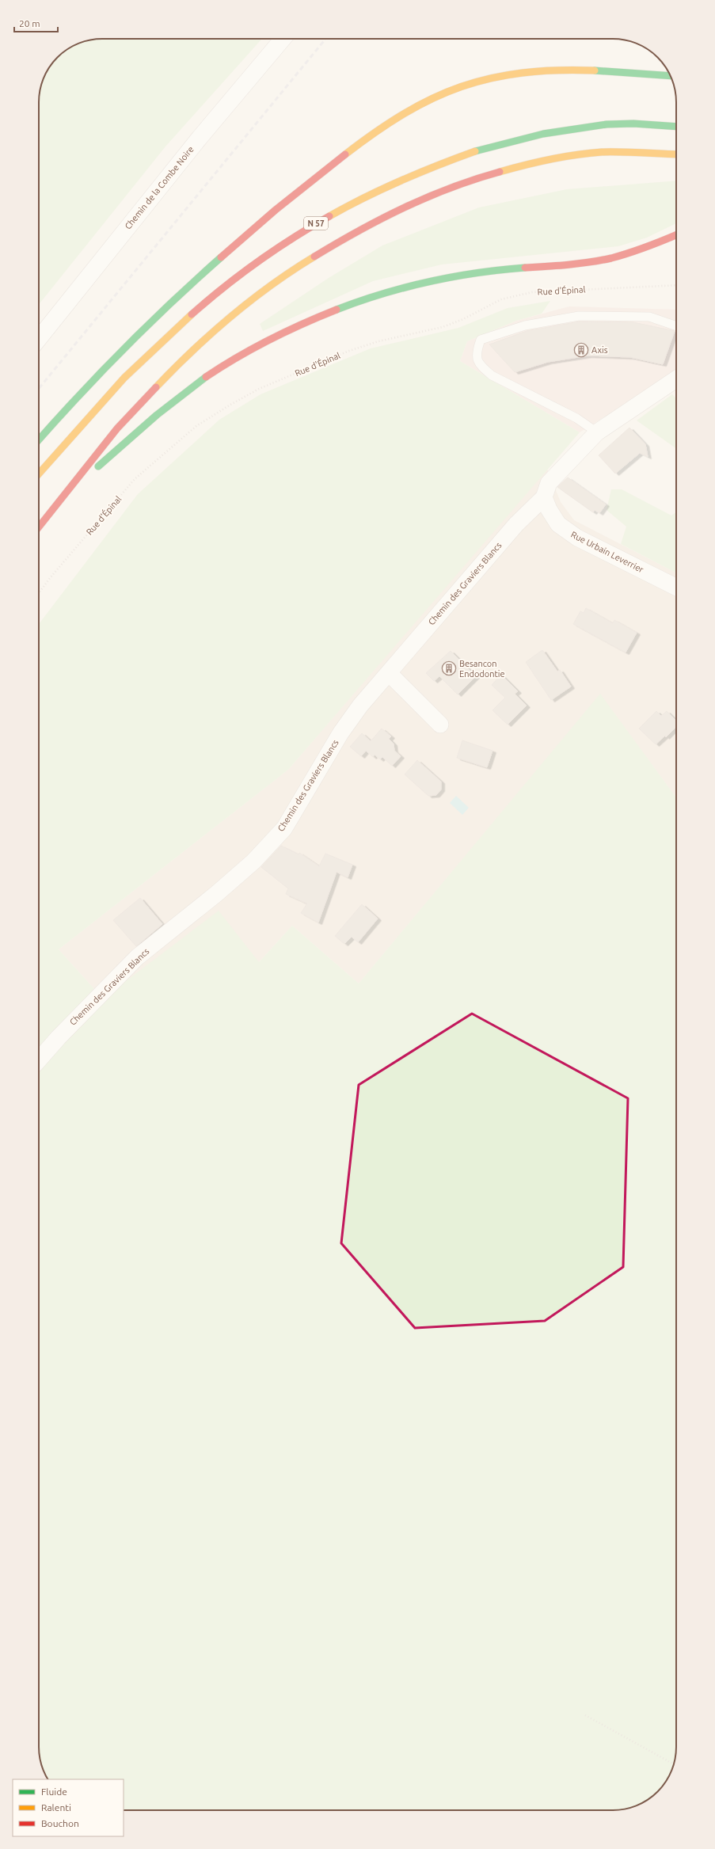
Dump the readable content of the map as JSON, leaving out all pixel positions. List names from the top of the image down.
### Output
{
  "streets": {
    "highway": ["N 57"],
    "street": ["Chemin de la Combe Noire", "Rue Urbain Leverrier", "Chemin des Graviers Blancs"],
    "path": ["Rue d'Épinal"]
  },
  "crossings": [
    ["Rue Urbain Leverrier", "Chemin des Graviers Blancs"]
  ],
  "places": {
    "building": ["Axis", "Besancon Endodontie"]
  },
  "legend": ["Fluide", "Ralenti", "Bouchon"],
  "scale_bar": "20 m"
}
